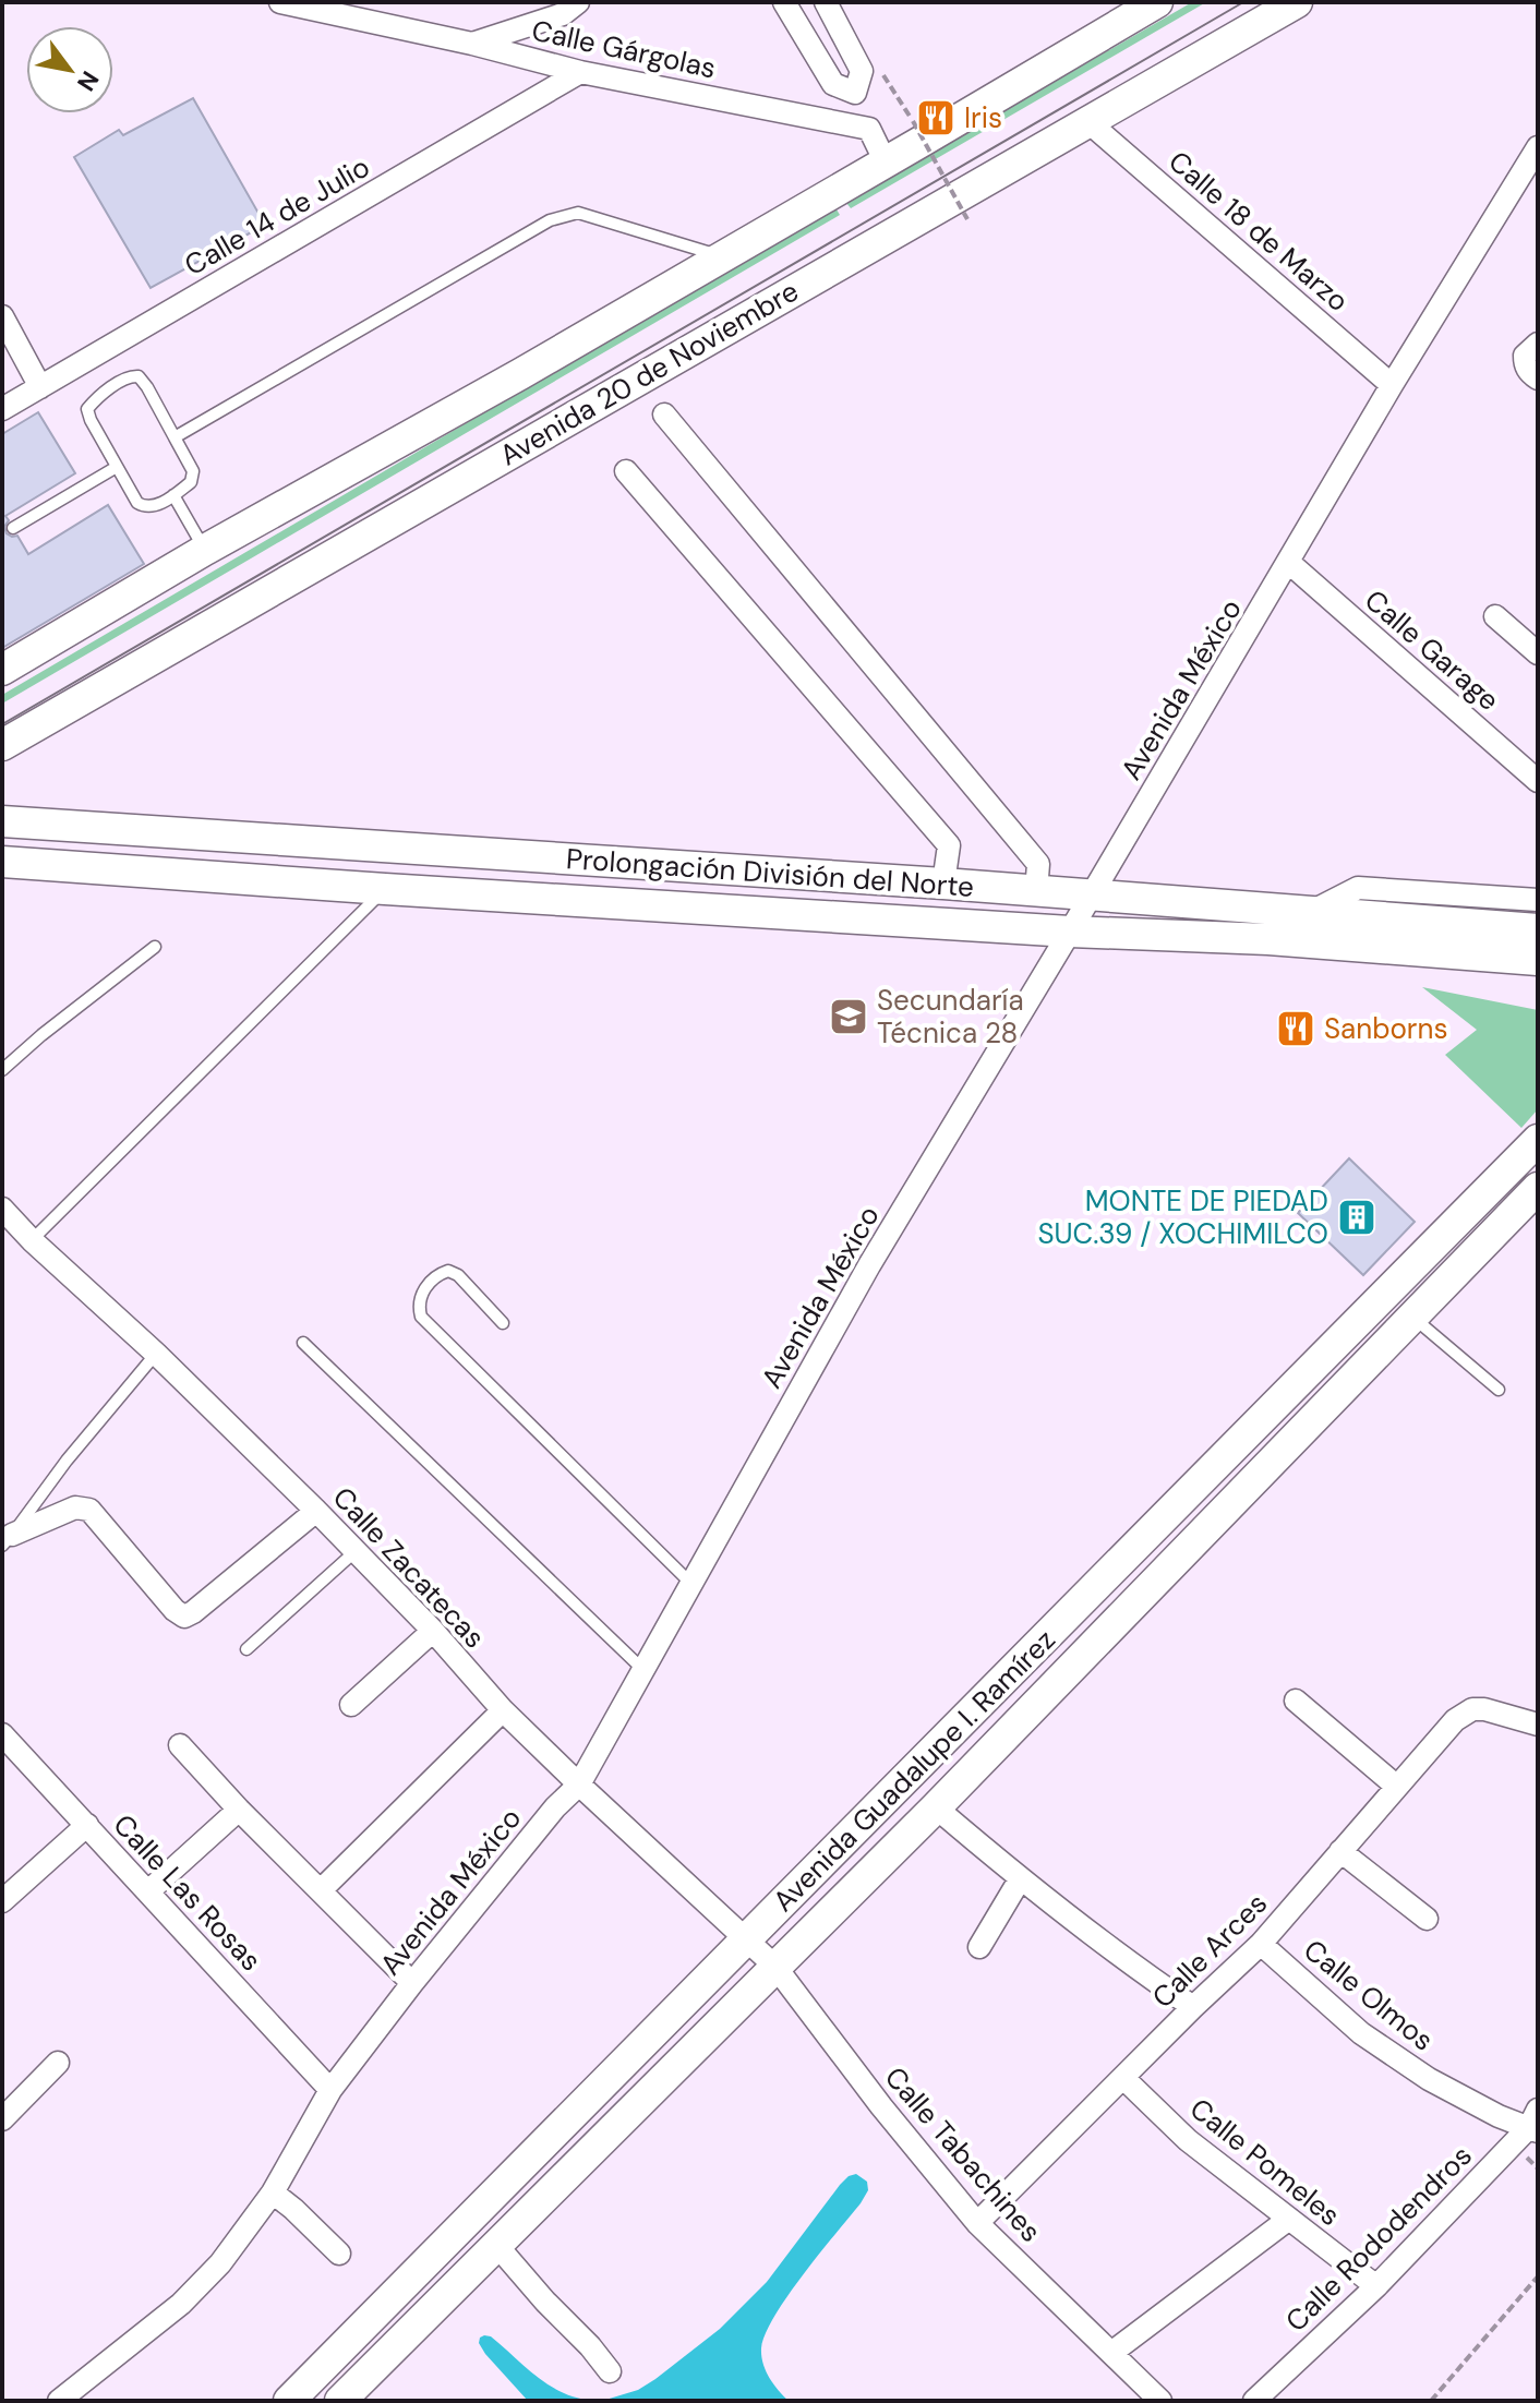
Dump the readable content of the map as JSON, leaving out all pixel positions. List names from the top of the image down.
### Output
{
  "streets": {
    "main road": ["Avenida 20 de Noviembre", "Prolongación División del Norte", "Avenida Guadalupe I. Ramírez"],
    "street": [
      "Calle Gárgolas",
      "Calle 14 de Julio",
      "Calle 18 de Marzo",
      "Calle Garage",
      "Avenida México",
      "Calle Zacatecas",
      "Calle Las Rosas",
      "Calle Arces",
      "Calle Olmos",
      "Calle Tabachines",
      "Calle Pomeles",
      "Calle Rododendros"
    ]
  },
  "crossings": [
    ["Calle Gárgolas", "Calle 14 de Julio"],
    ["Calle 18 de Marzo", "Avenida 20 de Noviembre"],
    ["Calle 18 de Marzo", "Avenida México"],
    ["Calle Garage", "Avenida México"],
    ["Avenida México", "Prolongación División del Norte"],
    ["Avenida México", "Calle Zacatecas"],
    ["Avenida México", "Calle Las Rosas"],
    ["Calle Zacatecas", "Avenida Guadalupe I. Ramírez"],
    ["Calle Zacatecas", "Calle Tabachines"],
    ["Avenida Guadalupe I. Ramírez", "Calle Tabachines"],
    ["Calle Arces", "Calle Olmos"],
    ["Calle Arces", "Calle Tabachines"],
    ["Calle Arces", "Calle Pomeles"],
    ["Calle Olmos", "Calle Rododendros"],
    ["Calle Pomeles", "Calle Rododendros"]
  ],
  "places": {
    "restaurant": ["Iris", "Sanborns"],
    "school or university": ["Secundaría Técnica 28"],
    "building": ["MONTE DE PIEDAD SUC.39 / XOCHIMILCO"]
  },
  "north": "bottom right"
}
